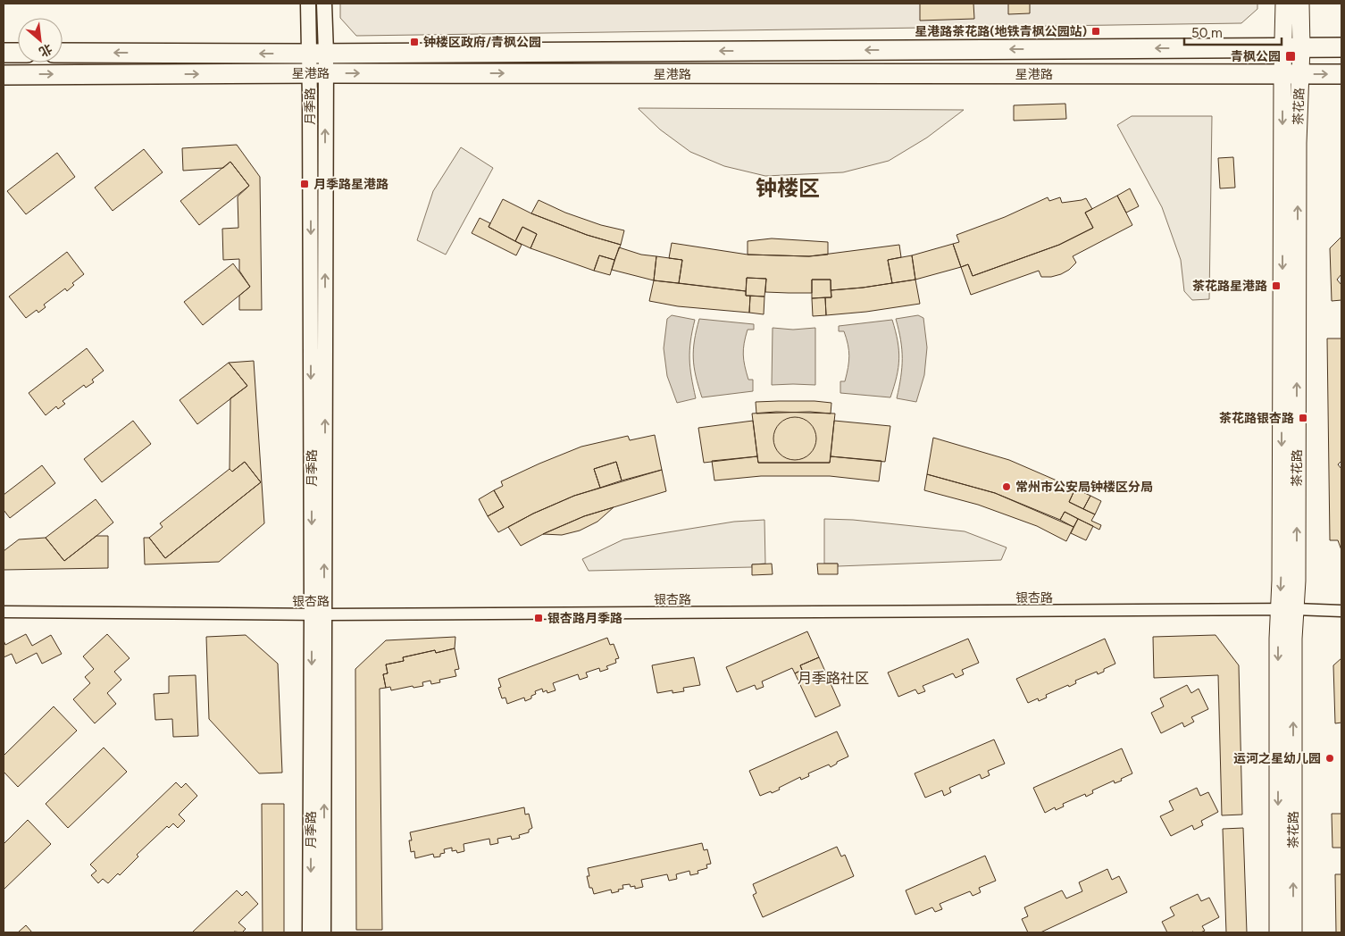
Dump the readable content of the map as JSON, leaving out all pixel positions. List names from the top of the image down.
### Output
{
  "streets": {
    "main road": ["星港路", "茶花路"],
    "street": ["月季路", "银杏路"]
  },
  "crossings": [
    ["星港路", "月季路"],
    ["星港路", "茶花路"],
    ["月季路", "银杏路"],
    ["茶花路", "银杏路"]
  ],
  "districts": ["钟楼区", "月季路社区"],
  "places": {
    "transit": [
      "星港路茶花路(地铁青枫公园站)",
      "钟楼区政府/青枫公园",
      "青枫公园",
      "月季路星港路",
      "茶花路星港路",
      "茶花路银杏路",
      "银杏路月季路"
    ],
    "other": ["常州市公安局钟楼区分局", "运河之星幼儿园"]
  },
  "scale_bar": "50 m",
  "north": "bottom right"
}
